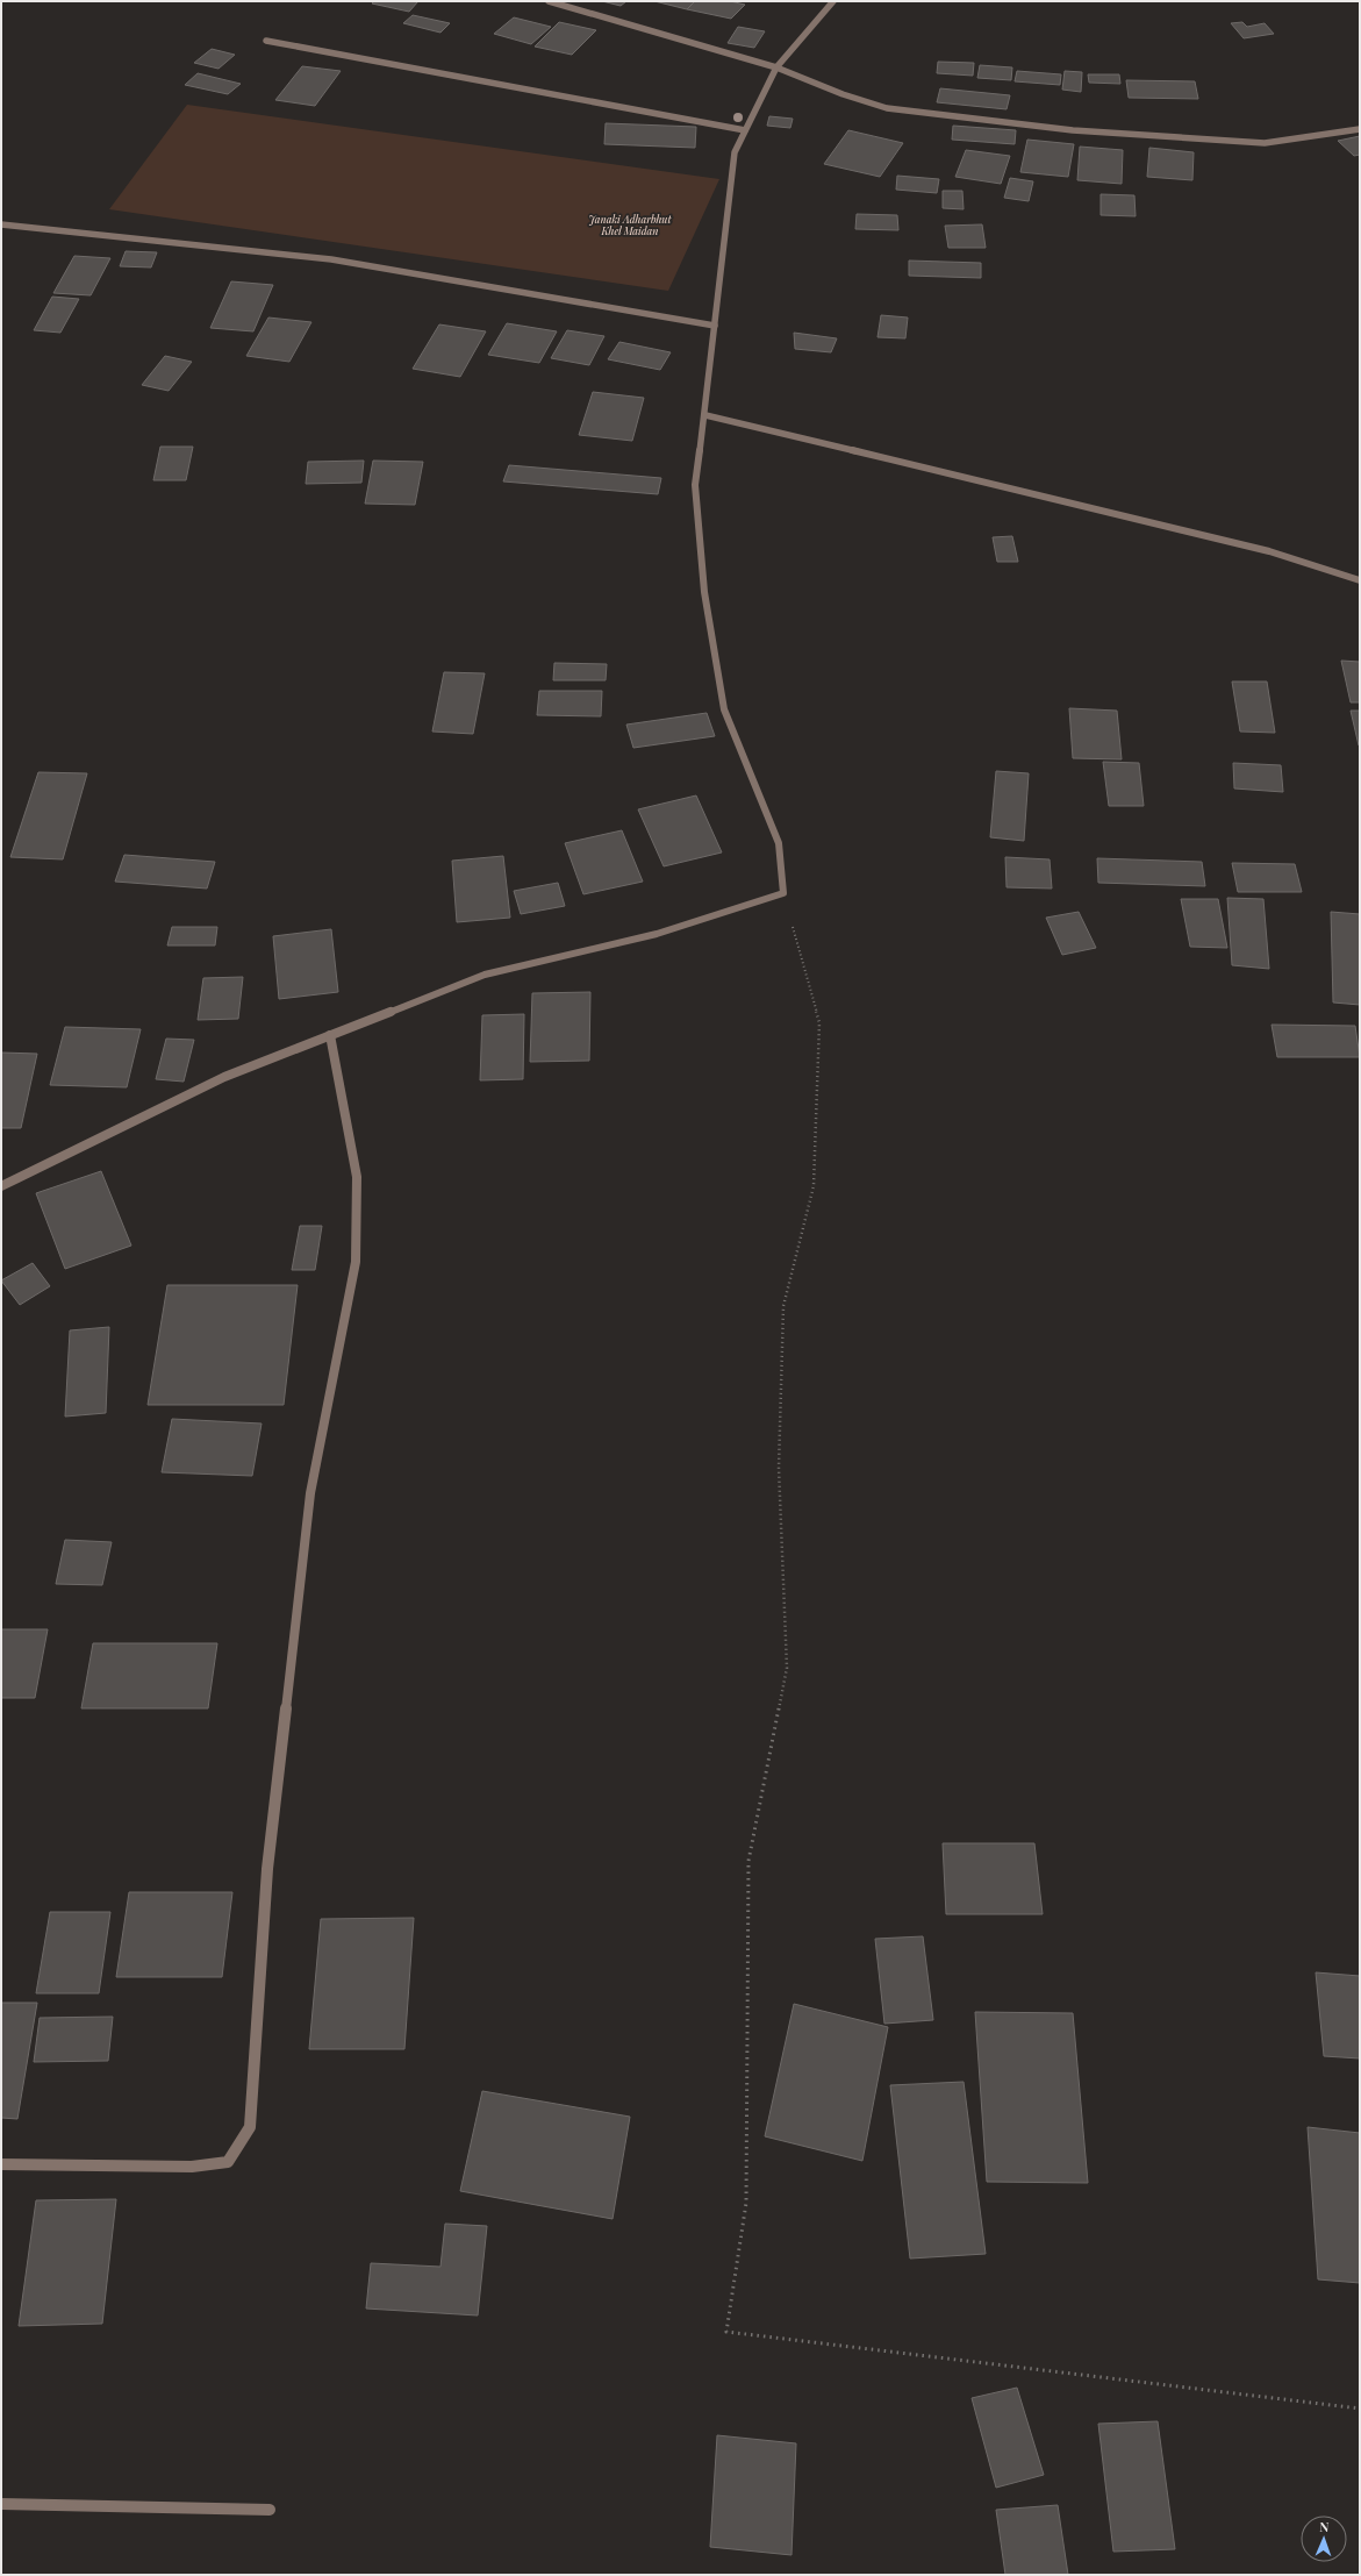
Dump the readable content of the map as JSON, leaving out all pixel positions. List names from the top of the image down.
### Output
{
  "parks": ["Janaki Adharbhut Khel Maidan"],
  "north": "top"
}
